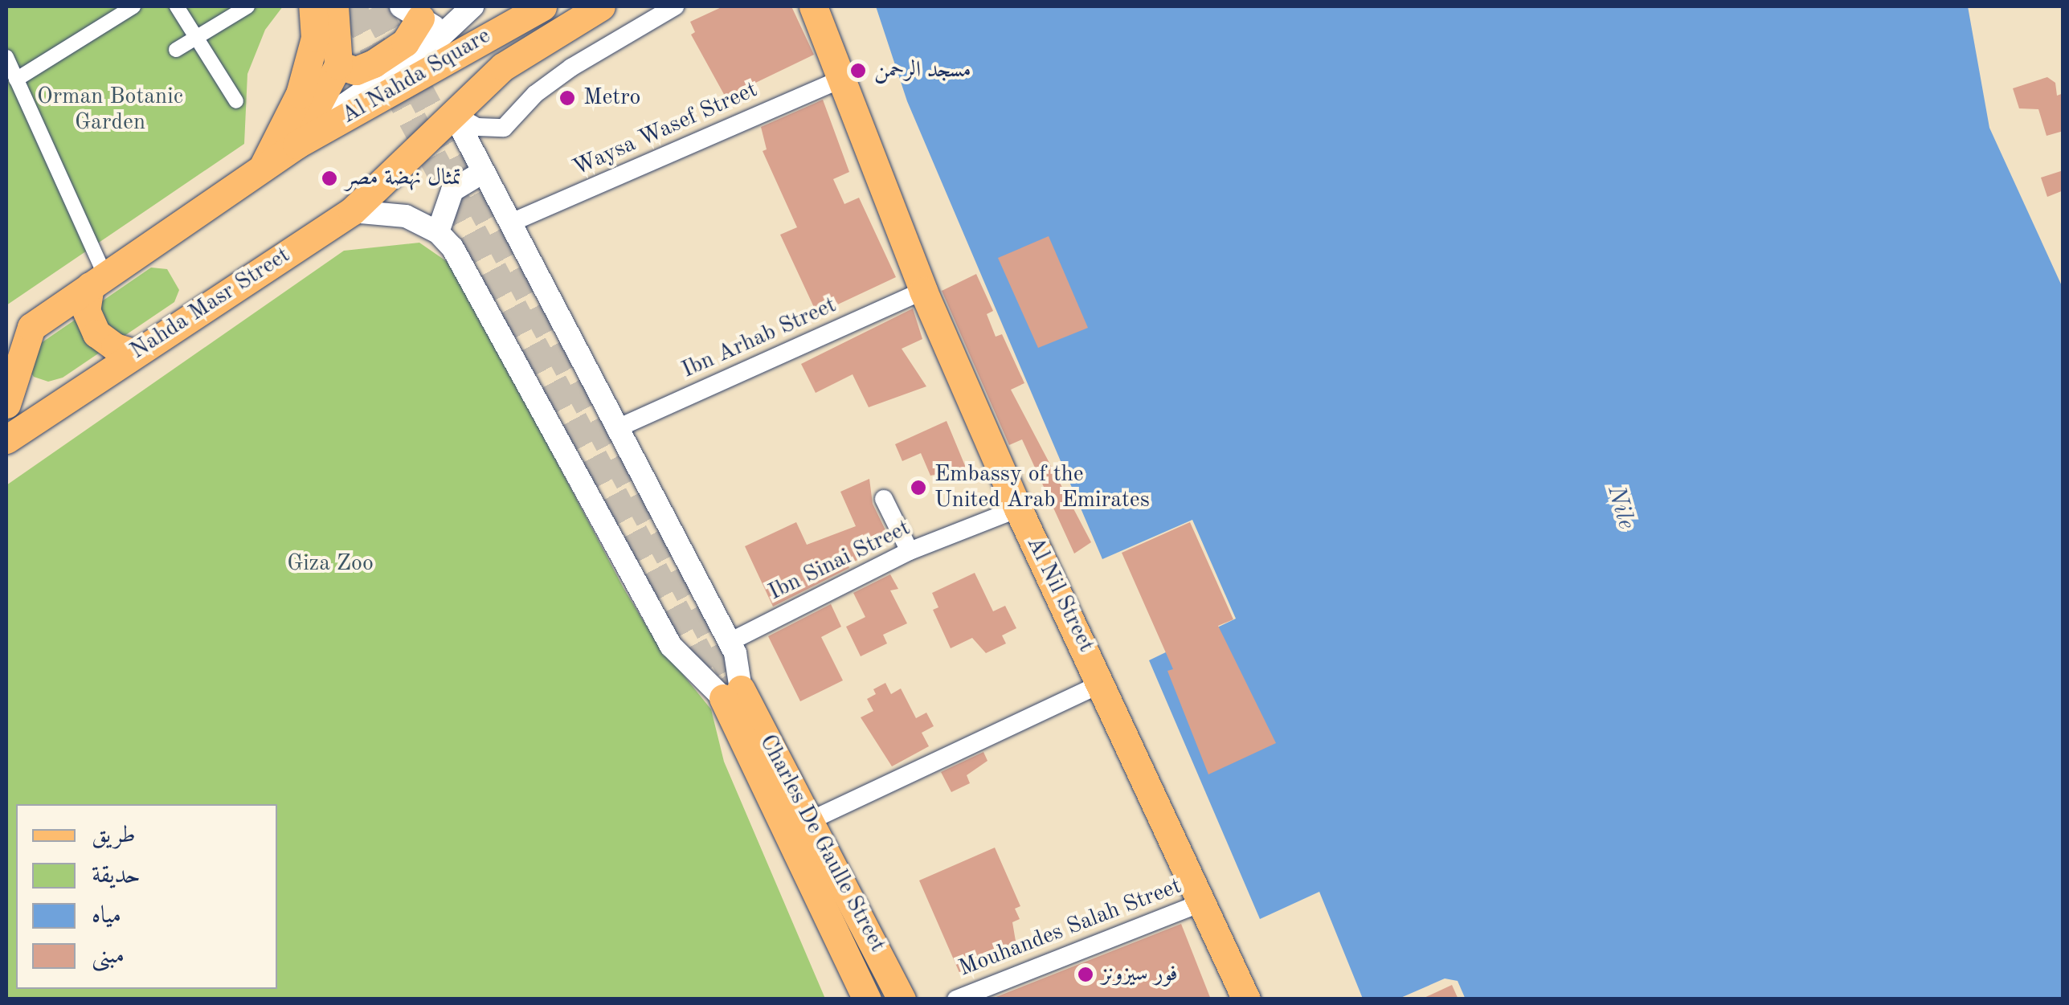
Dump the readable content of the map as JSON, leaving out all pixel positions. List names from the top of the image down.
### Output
{
  "streets": {
    "main road": [
      "Al Nahda Square",
      "Nahda Masr Street",
      "Al Nil Street",
      "Charles De Gaulle Street"
    ],
    "street": [
      "Waysa Wasef Street",
      "Ibn Arhab Street",
      "Ibn Sinai Street",
      "Mouhandes Salah Street"
    ]
  },
  "crossings": [
    ["Al Nahda Square", "Nahda Masr Street"],
    ["Waysa Wasef Street", "Al Nil Street"],
    ["Ibn Arhab Street", "Al Nil Street"],
    ["Ibn Sinai Street", "Al Nil Street"],
    ["Al Nil Street", "Mouhandes Salah Street"]
  ],
  "water": ["Nile"],
  "parks": ["Orman Botanic Garden", "Giza Zoo"],
  "places": [
    "مسجد الرحمن",
    "Metro",
    "تمثال نهضة مصر",
    "Embassy of the United Arab Emirates",
    "فور سيزونز"
  ],
  "legend": [
    "طريق",
    "حديقة",
    "مياه",
    "مبنى"
  ]
}
